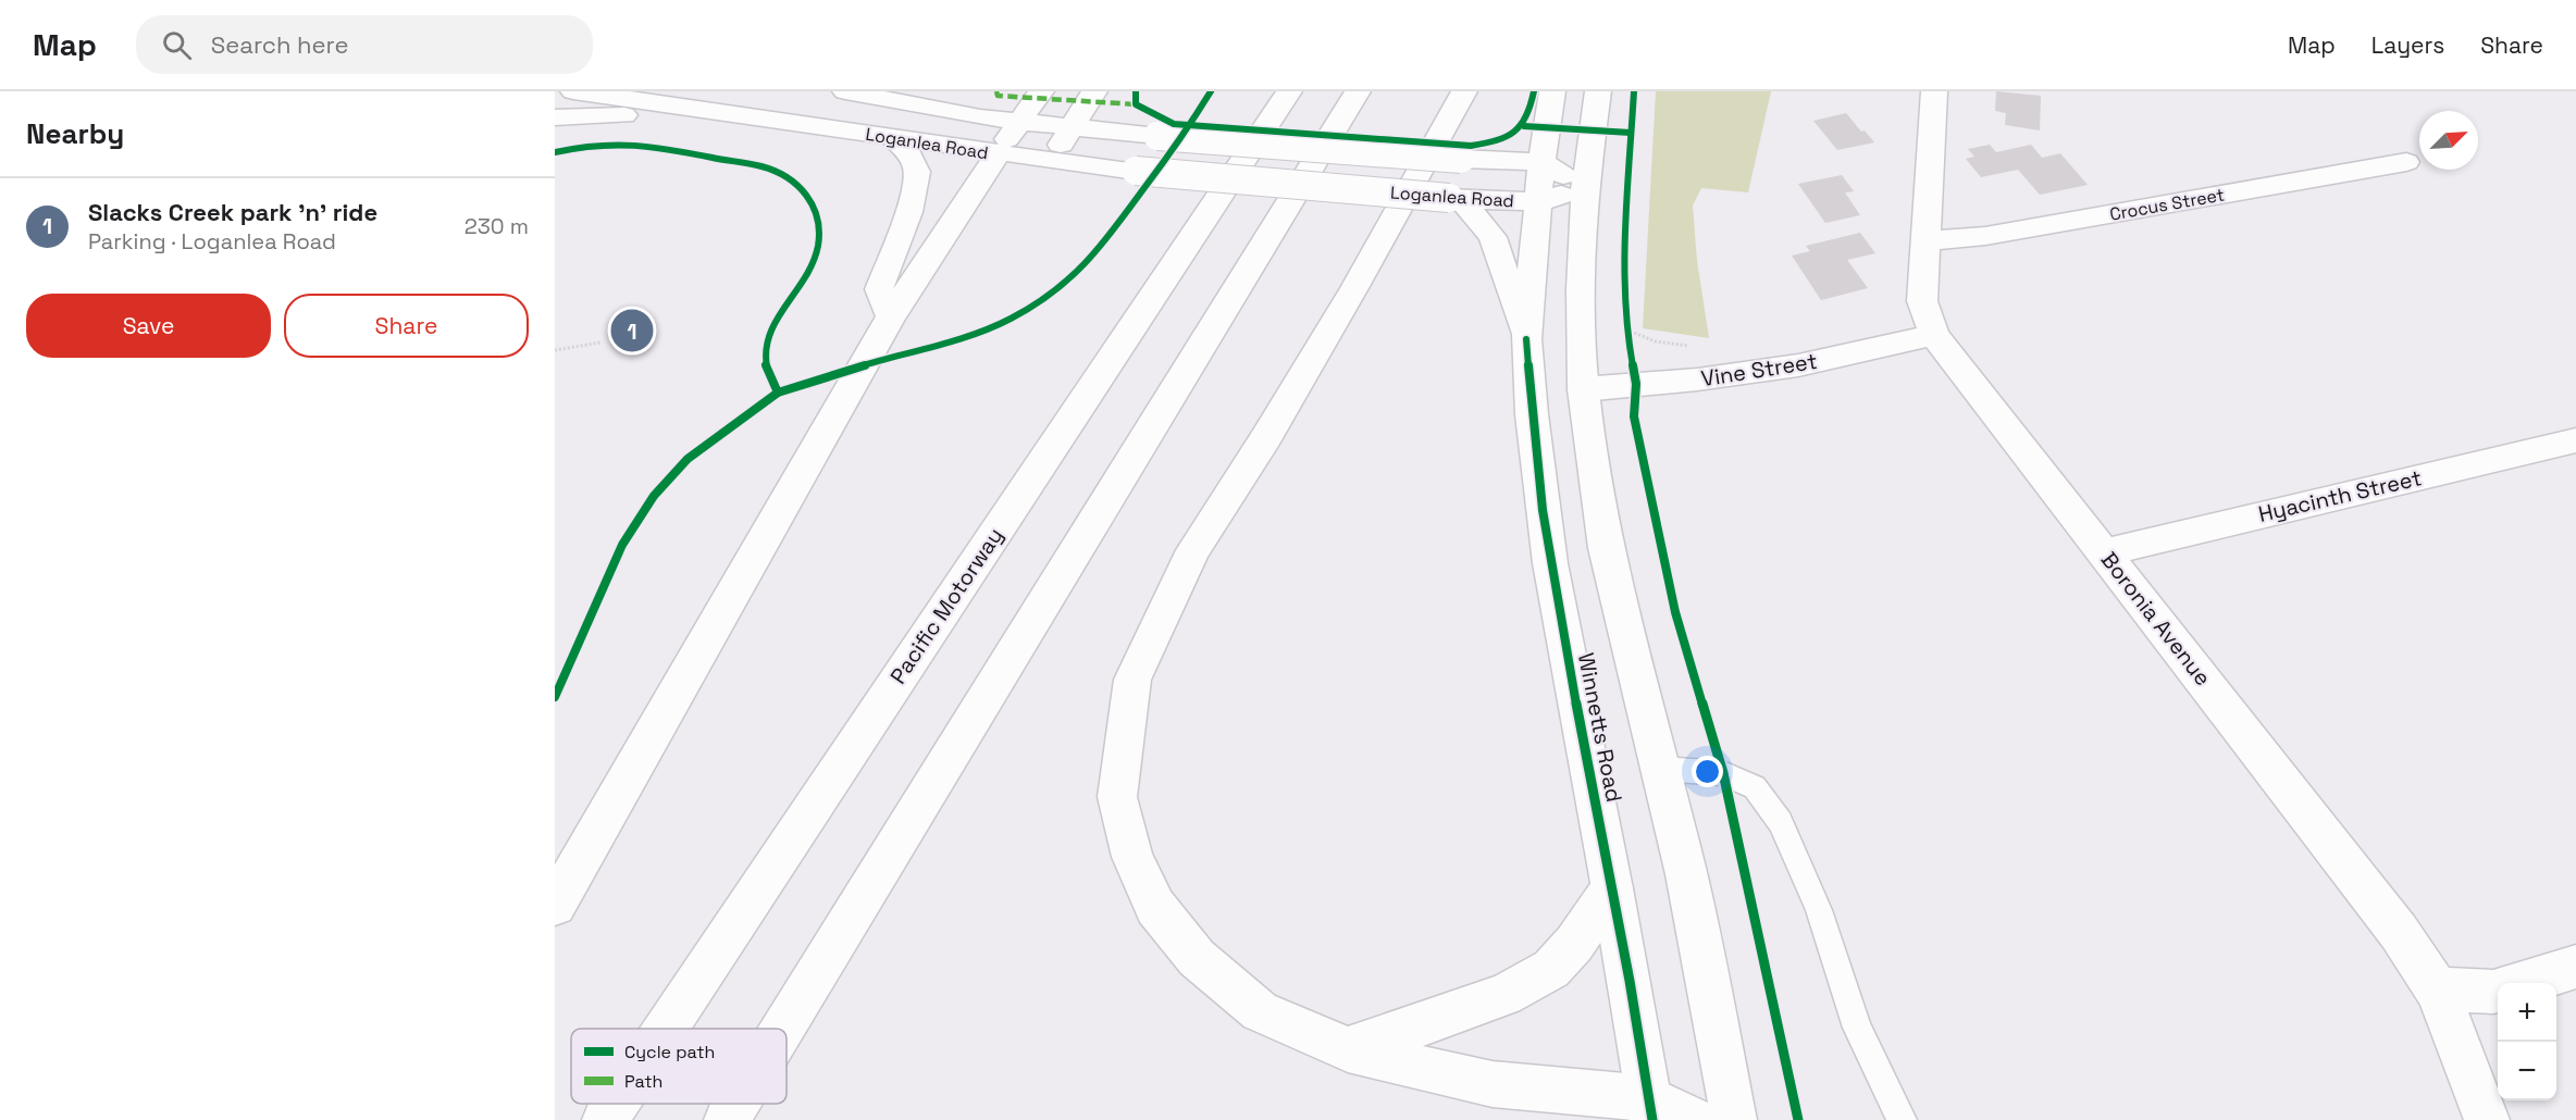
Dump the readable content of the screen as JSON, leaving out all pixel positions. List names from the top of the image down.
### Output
{
  "streets": {
    "main road": [
      "Loganlea Road",
      "Crocus Street",
      "Vine Street",
      "Hyacinth Street",
      "Pacific Motorway",
      "Boronia Avenue",
      "Winnetts Road"
    ]
  },
  "crossings": [
    ["Loganlea Road", "Winnetts Road"],
    ["Crocus Street", "Boronia Avenue"],
    ["Vine Street", "Boronia Avenue"],
    ["Hyacinth Street", "Boronia Avenue"]
  ],
  "legend": ["Cycle path", "Path"],
  "north": "top right",
  "page": {
    "header": "Map",
    "search": "Search here",
    "nav": ["Map", "Layers", "Share"],
    "heading": "Nearby",
    "list": [
      {
        "mark": "1",
        "name": "Slacks Creek park 'n' ride",
        "note": "Parking · Loganlea Road",
        "value": "230 m"
      }
    ],
    "buttons": ["Save", "Share"],
    "pins": "1",
    "map_buttons": ["+", "−"]
  }
}
